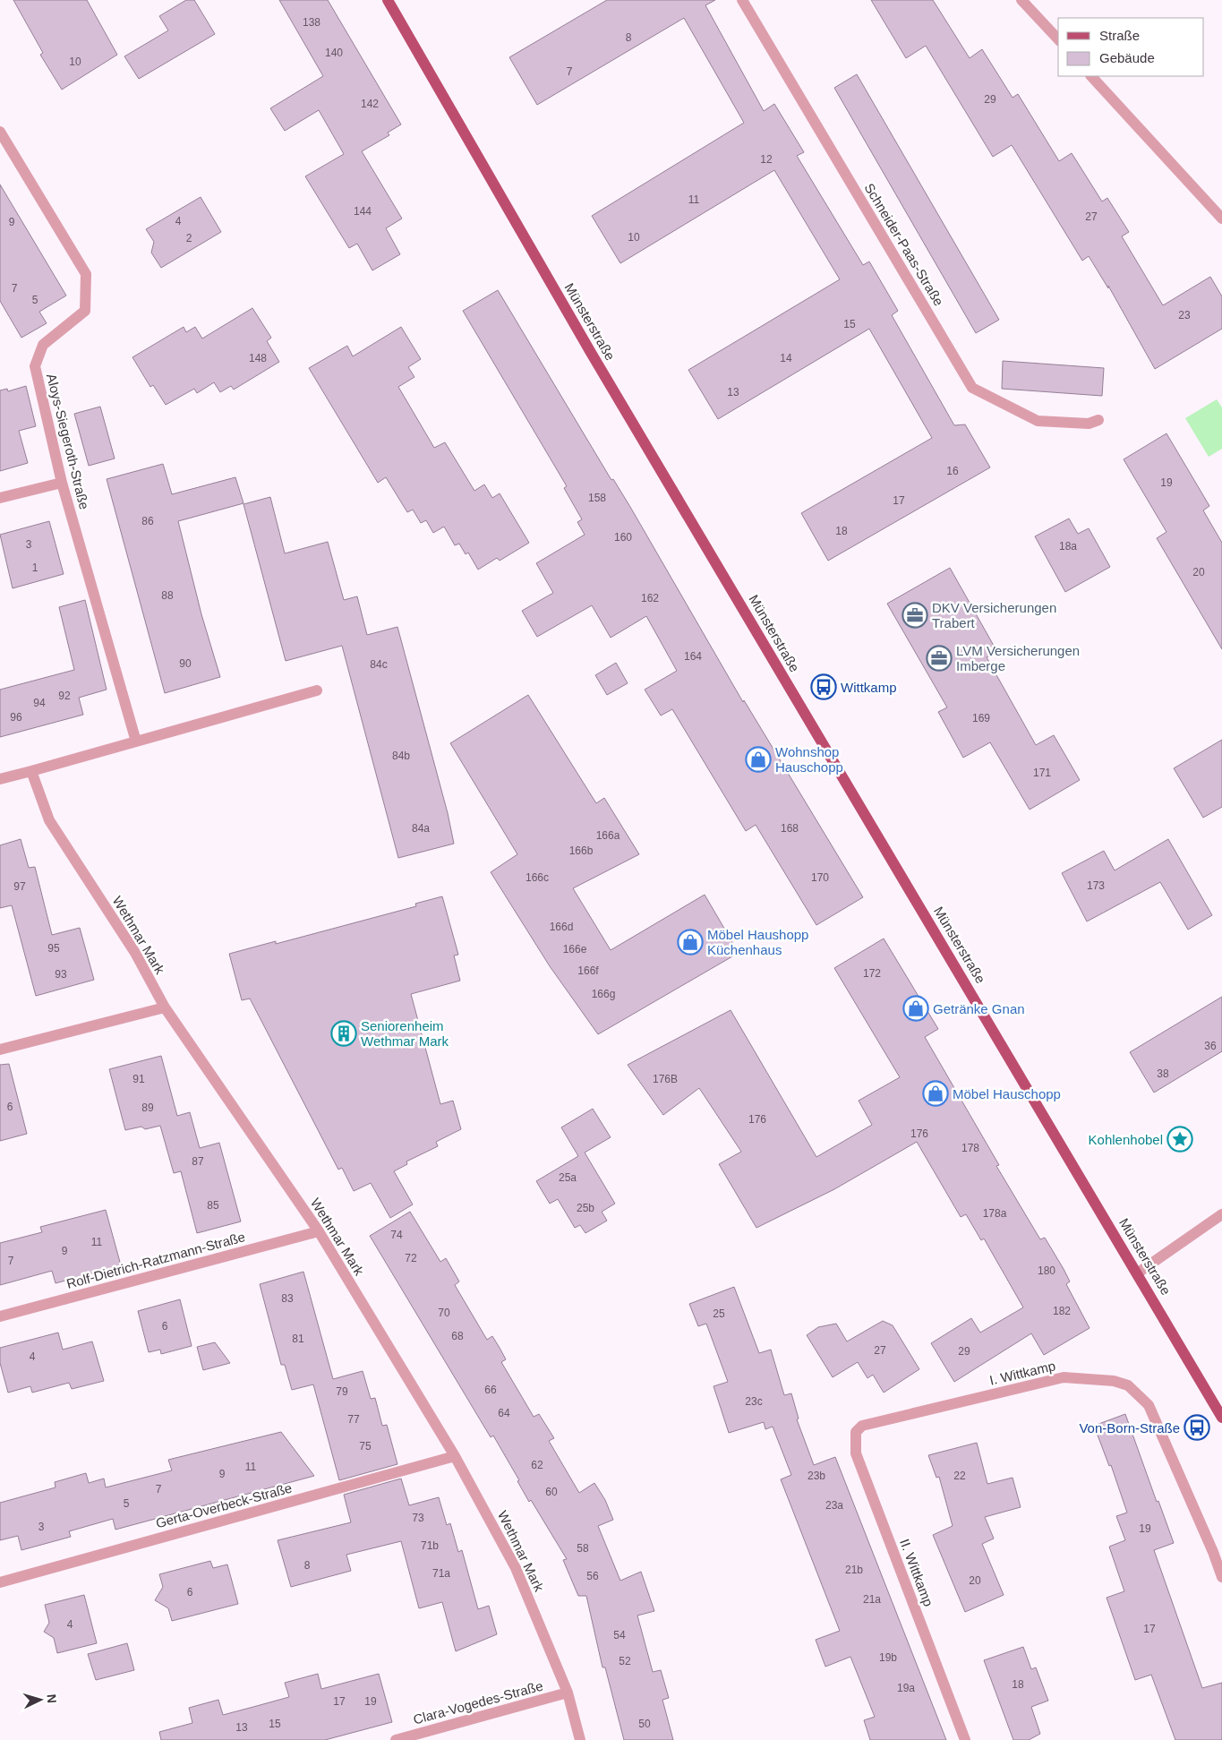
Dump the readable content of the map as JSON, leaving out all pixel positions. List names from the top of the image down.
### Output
{
  "streets": {
    "main road": ["Münsterstraße"],
    "street": [
      "Schneider-Paas-Straße",
      "Aloys-Siegeroth-Straße",
      "Wethmar Mark",
      "Rolf-Dietrich-Ratzmann-Straße",
      "I. Wittkamp",
      "Gerta-Overbeck-Straße",
      "II. Wittkamp",
      "Clara-Vogedes-Straße"
    ]
  },
  "crossings": [
    ["Wethmar Mark", "Rolf-Dietrich-Ratzmann-Straße"],
    ["Wethmar Mark", "Gerta-Overbeck-Straße"],
    ["Wethmar Mark", "Clara-Vogedes-Straße"],
    ["I. Wittkamp", "II. Wittkamp"]
  ],
  "places": {
    "office": ["DKV Versicherungen Trabert", "LVM Versicherungen Imberge"],
    "bus stop": ["Wittkamp", "Von-Born-Straße"],
    "shop": [
      "Wohnshop Hauschopp",
      "Möbel Haushopp Küchenhaus",
      "Getränke Gnan",
      "Möbel Hauschopp"
    ],
    "building": ["Seniorenheim Wethmar Mark"],
    "place": ["Kohlenhobel"]
  },
  "house_numbers": [
    "138",
    "8",
    "140",
    "10",
    "7",
    "29",
    "142",
    "12",
    "11",
    "144",
    "27",
    "4",
    "9",
    "10",
    "2",
    "7",
    "5",
    "23",
    "15",
    "148",
    "14",
    "13",
    "16",
    "19",
    "158",
    "17",
    "86",
    "18",
    "160",
    "3",
    "18a",
    "1",
    "20",
    "88",
    "162",
    "164",
    "90",
    "84c",
    "92",
    "94",
    "96",
    "169",
    "84b",
    "171",
    "84a",
    "168",
    "166a",
    "166b",
    "166c",
    "170",
    "173",
    "97",
    "166d",
    "95",
    "166e",
    "166f",
    "172",
    "93",
    "166g",
    "36",
    "38",
    "91",
    "176B",
    "6",
    "89",
    "176",
    "176",
    "178",
    "87",
    "25a",
    "85",
    "25b",
    "178a",
    "74",
    "11",
    "9",
    "72",
    "7",
    "180",
    "83",
    "182",
    "70",
    "25",
    "6",
    "68",
    "81",
    "27",
    "29",
    "4",
    "66",
    "79",
    "23c",
    "64",
    "77",
    "75",
    "62",
    "11",
    "9",
    "23b",
    "22",
    "7",
    "60",
    "5",
    "23a",
    "73",
    "3",
    "19",
    "71b",
    "58",
    "8",
    "21b",
    "71a",
    "56",
    "20",
    "6",
    "21a",
    "4",
    "17",
    "54",
    "19b",
    "52",
    "18",
    "19a",
    "17",
    "19",
    "15",
    "50",
    "13"
  ],
  "legend": ["Straße", "Gebäude"],
  "north": "right"
}
